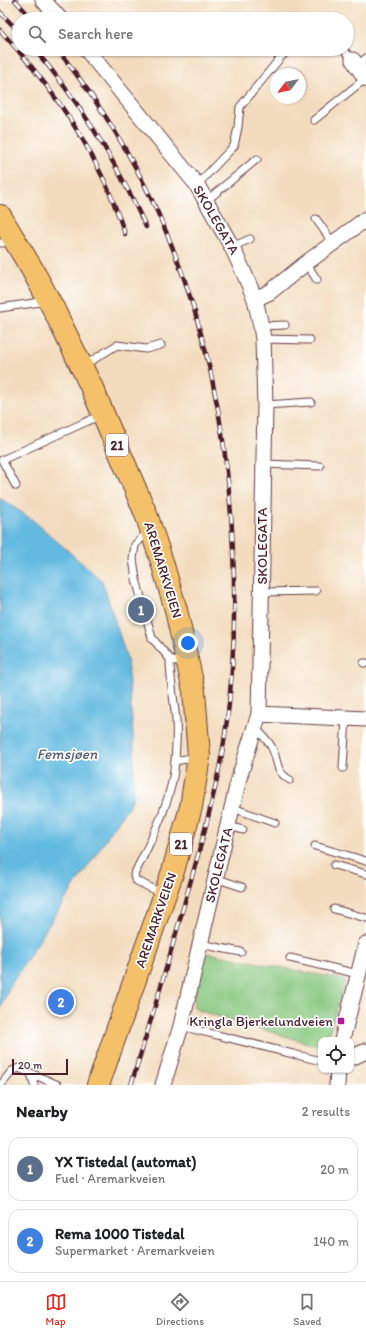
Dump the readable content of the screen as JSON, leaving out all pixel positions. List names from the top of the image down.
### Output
{
  "streets": {
    "main road": ["21", "AREMARKVEIEN"],
    "street": ["SKOLEGATA"]
  },
  "water": ["Femsjøen"],
  "places": {
    "transit": ["Kringla Bjerkelundveien"]
  },
  "scale_bar": "20 m",
  "north": "bottom left",
  "page": {
    "search": "Search here",
    "pins": ["1", "2"],
    "scale": "20 m",
    "heading": ["Nearby", "2 results"],
    "list": [
      {
        "mark": "1",
        "name": "YX Tistedal (automat)",
        "note": "Fuel · Aremarkveien",
        "value": "20 m"
      },
      {
        "mark": "2",
        "name": "Rema 1000 Tistedal",
        "note": "Supermarket · Aremarkveien",
        "value": "140 m"
      }
    ],
    "nav": ["Map", "Directions", "Saved"]
  }
}
